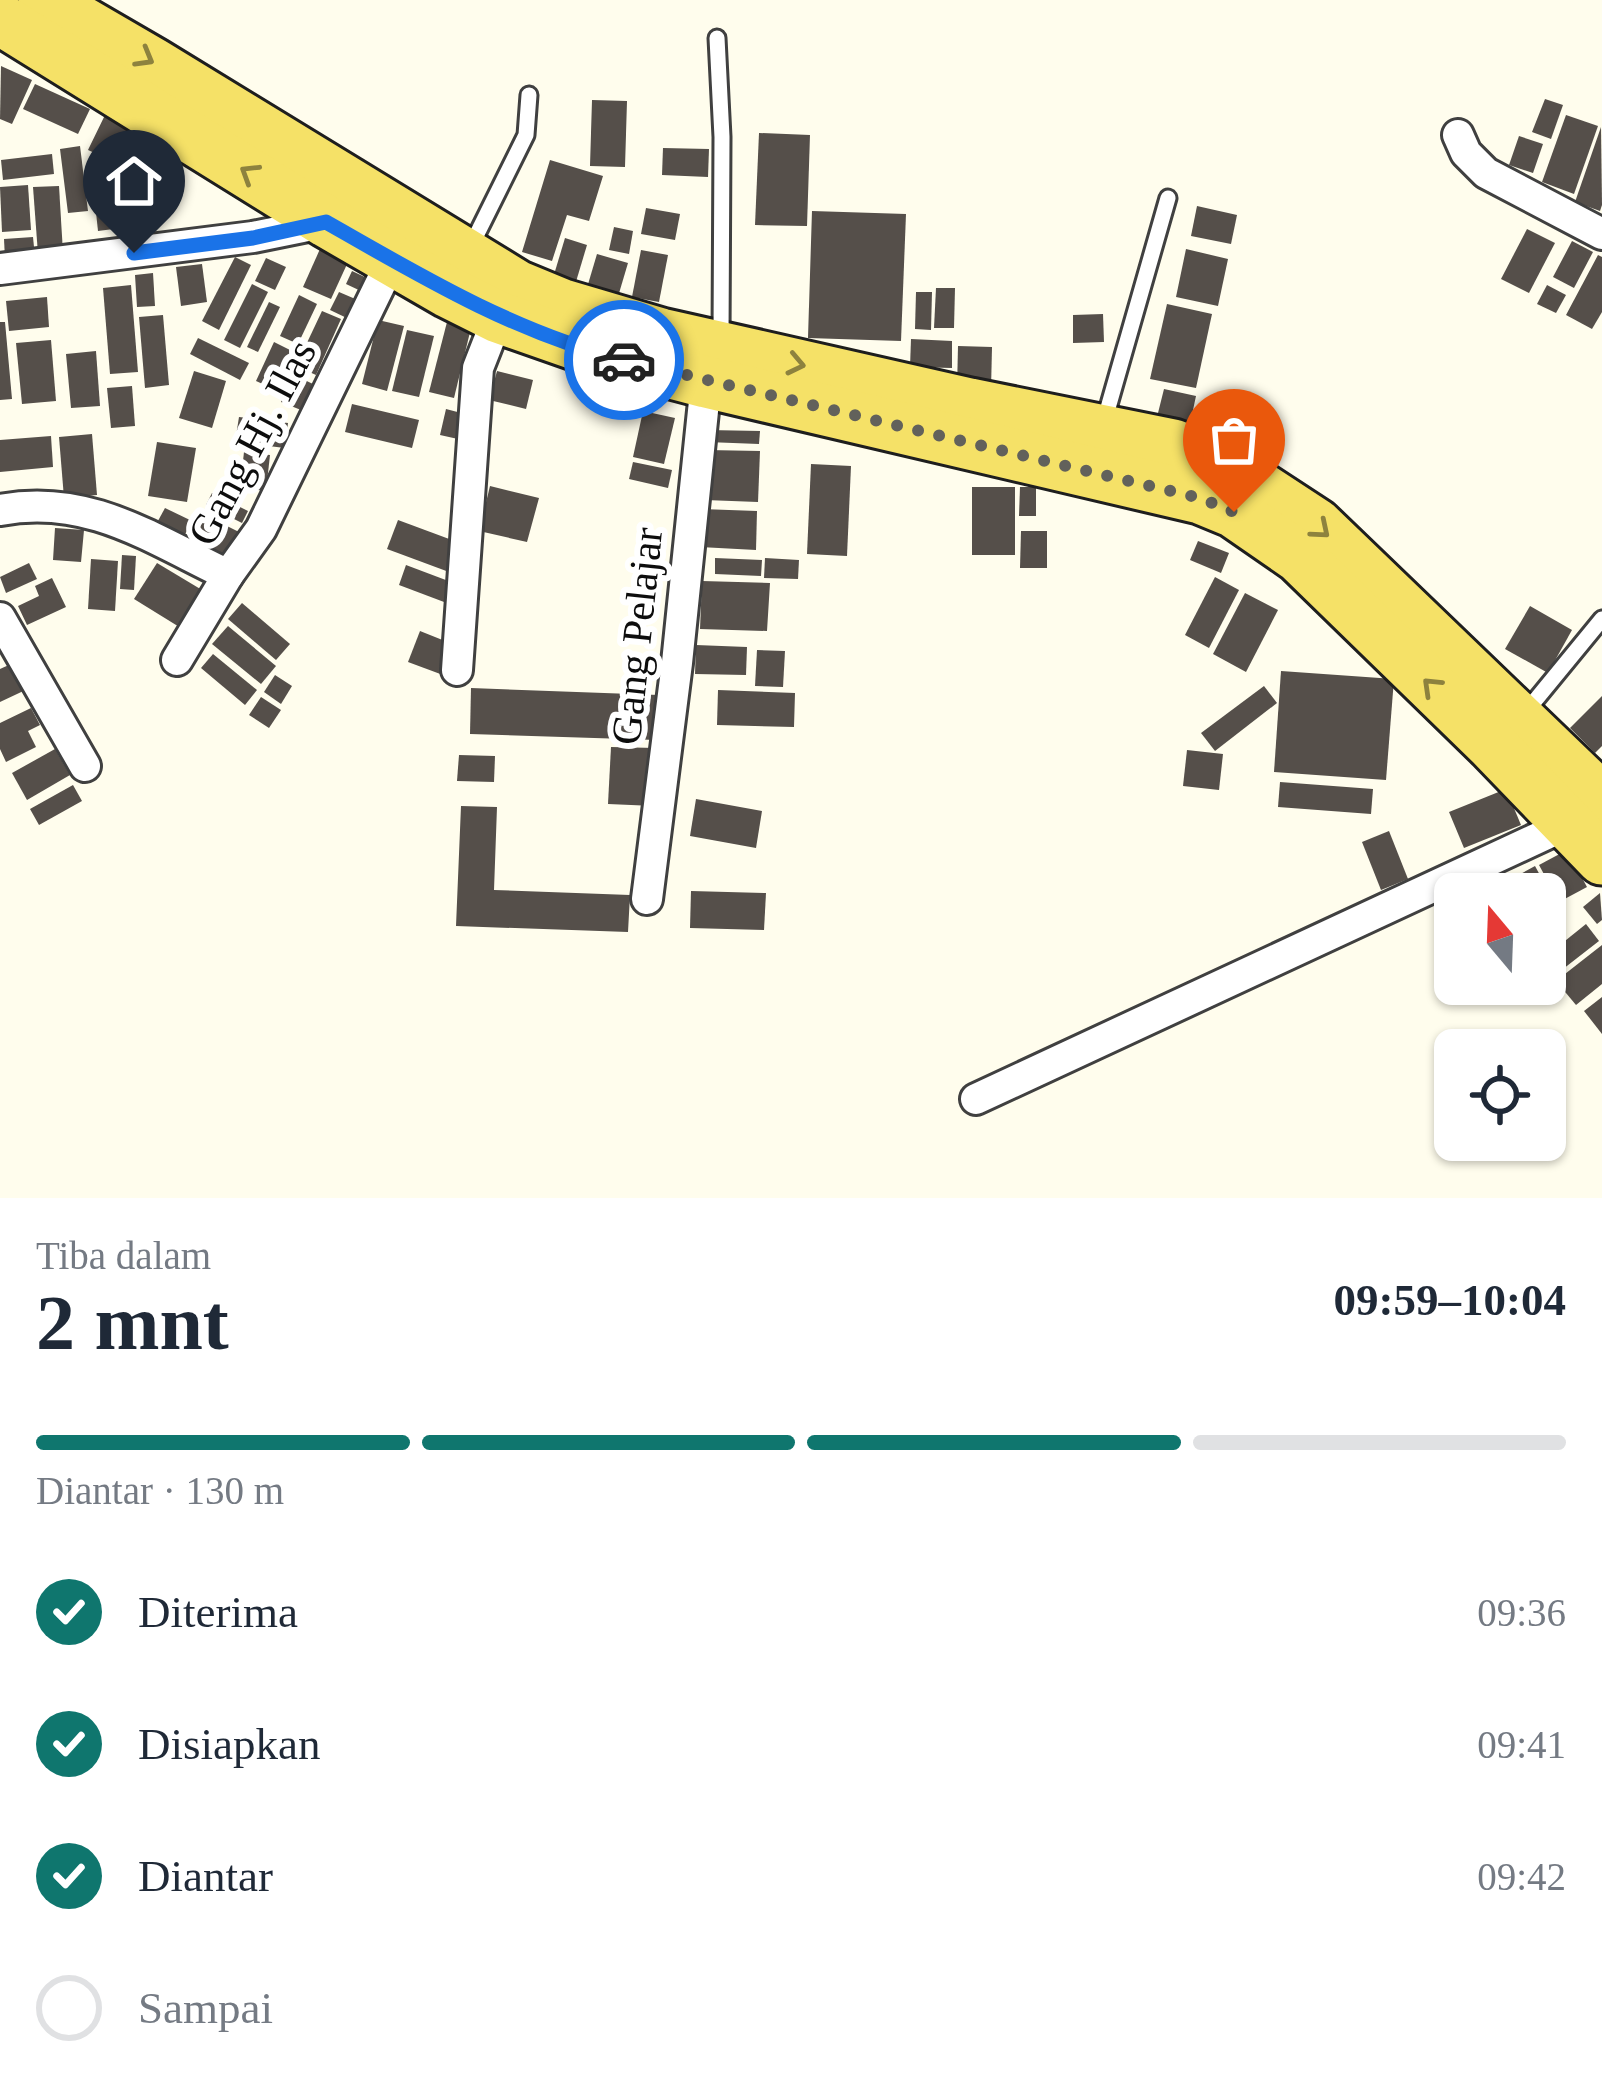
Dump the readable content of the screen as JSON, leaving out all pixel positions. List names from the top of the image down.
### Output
{
  "streets": {
    "street": ["Gang Hj. Ilas", "Gang Pelajar"]
  },
  "north": "top",
  "page": {
    "heading": ["2 mnt", "Tiba dalam", "09:59–10:04"],
    "bar": "Diantar · 130 m",
    "list": [
      ["Diterima", "09:36"],
      ["Disiapkan", "09:41"],
      ["Diantar", "09:42"],
      "Sampai"
    ]
  }
}
